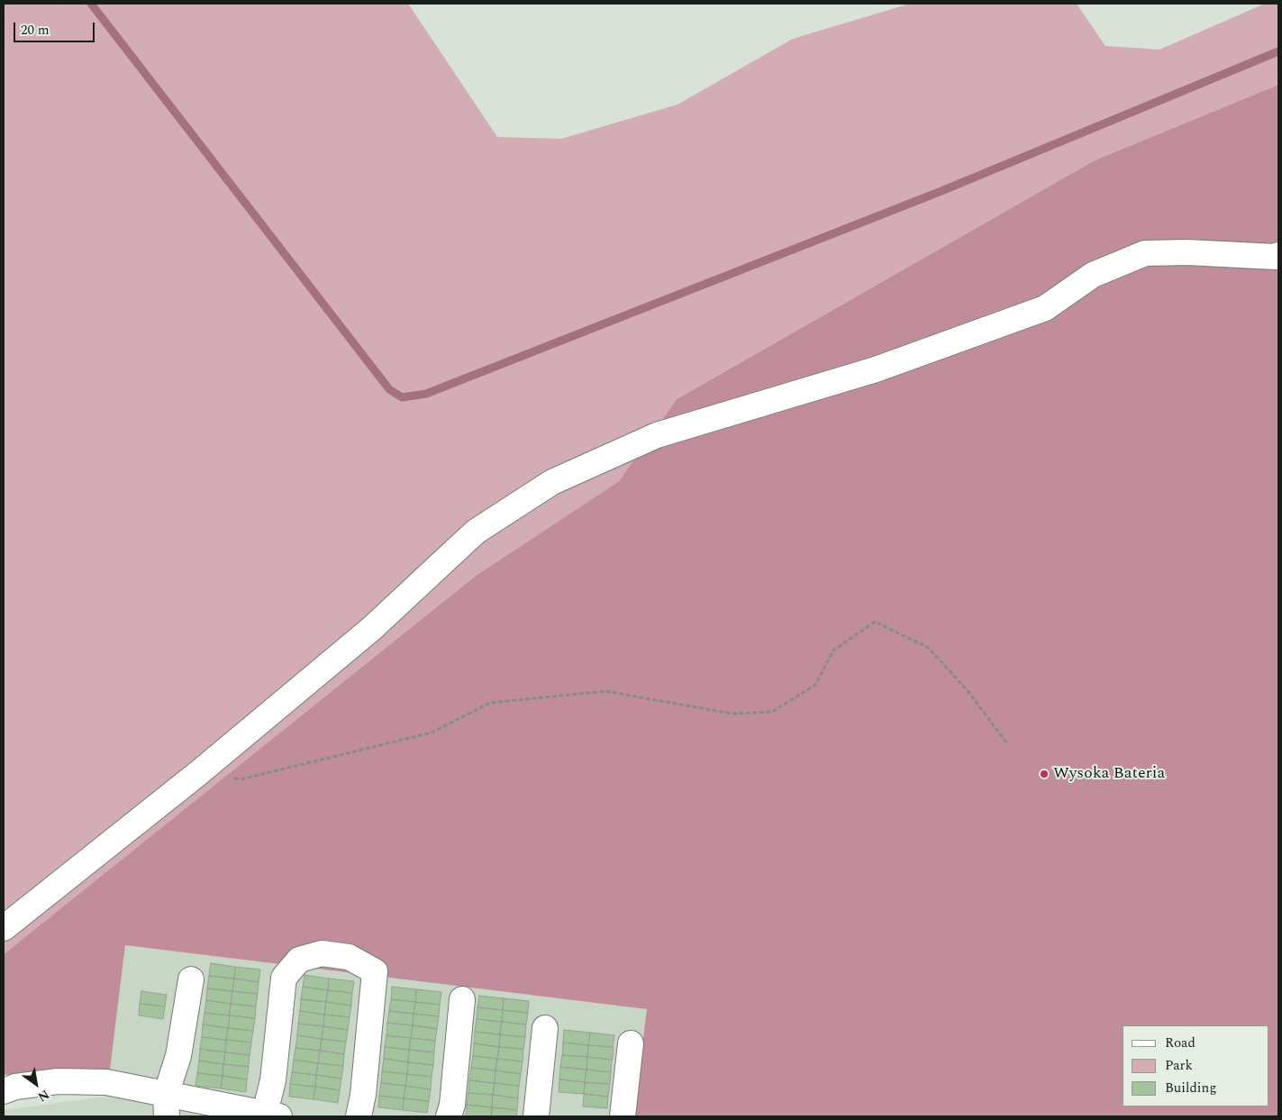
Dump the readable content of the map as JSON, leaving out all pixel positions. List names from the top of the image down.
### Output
{
  "places": ["Wysoka Bateria"],
  "legend": ["Road", "Park", "Building"],
  "scale_bar": "20 m",
  "north": "bottom right"
}
